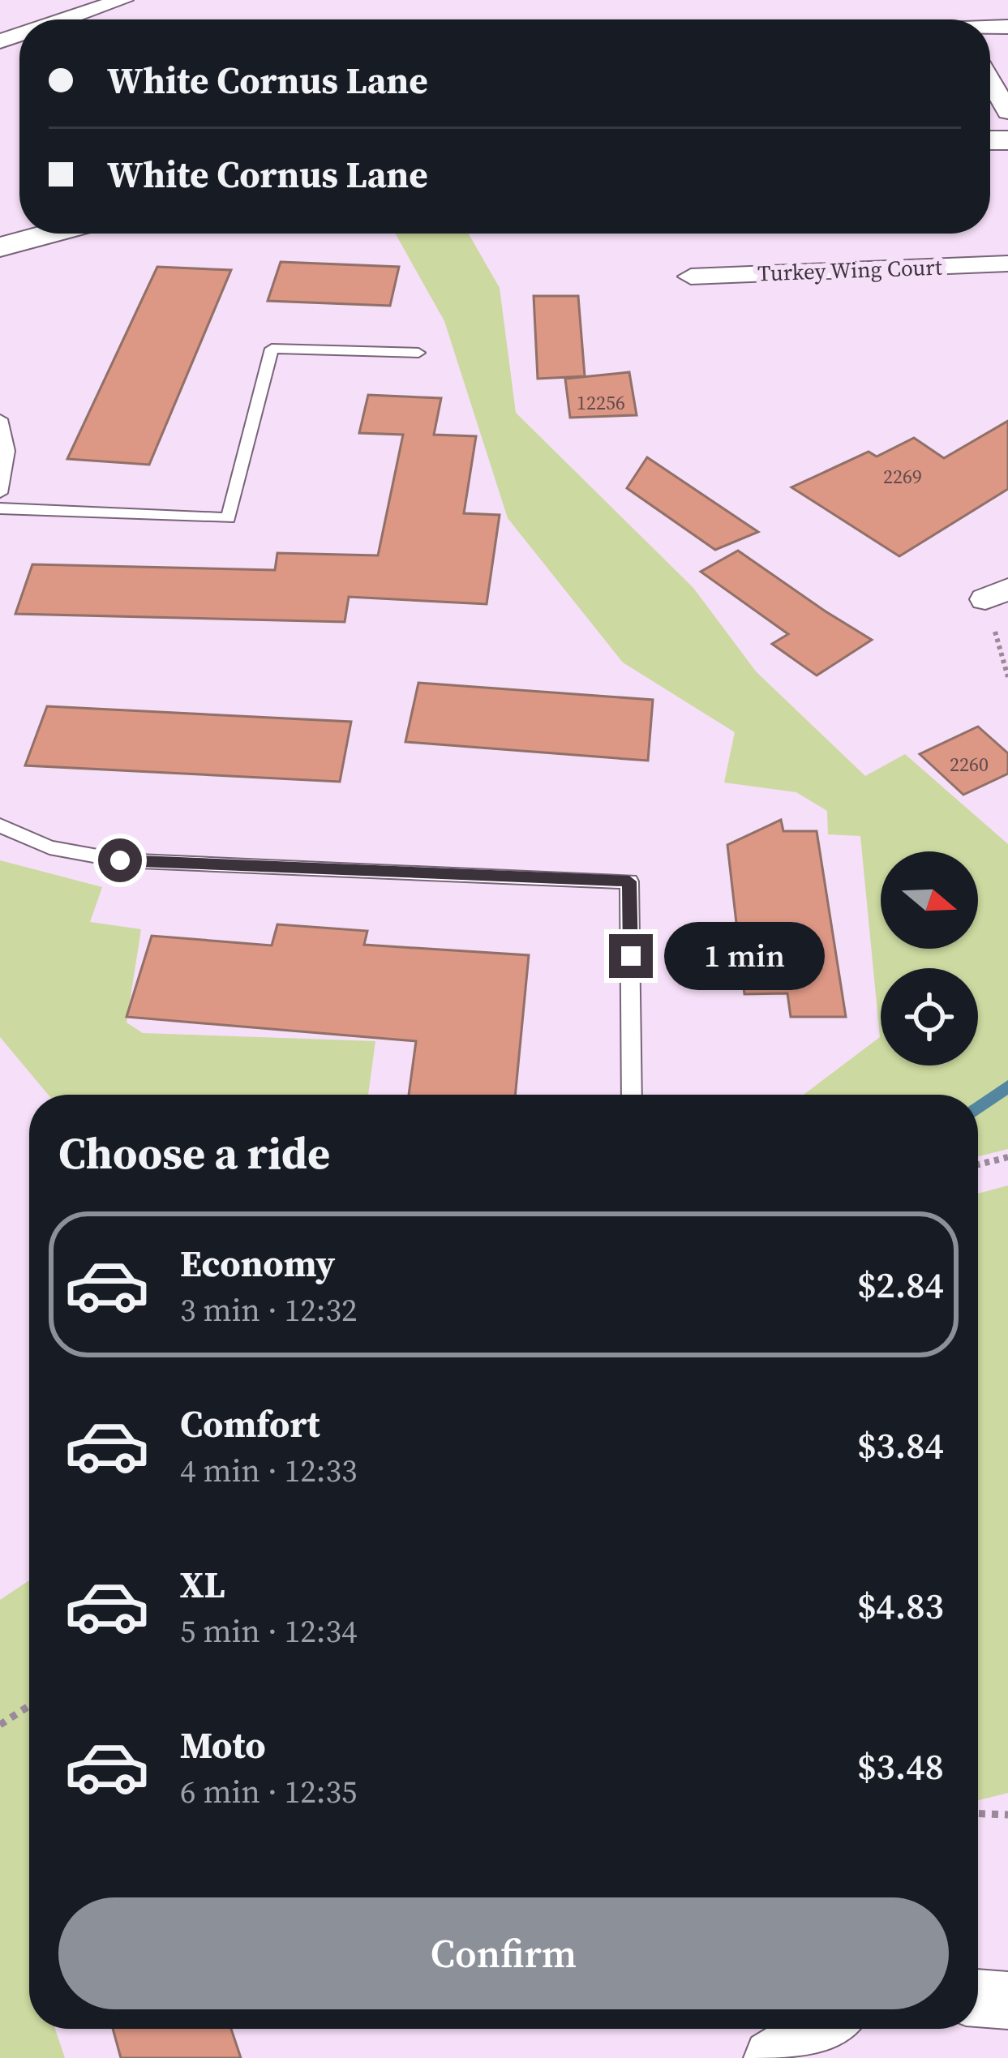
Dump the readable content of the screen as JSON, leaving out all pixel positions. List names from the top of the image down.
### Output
{
  "streets": {
    "street": ["Turkey Wing Court"]
  },
  "house_numbers": ["12256", "2269", "2260"],
  "north": "right",
  "page": {
    "banner": ["White Cornus Lane", "White Cornus Lane"],
    "bubble": "1 min",
    "heading": "Choose a ride",
    "list": [
      {
        "name": "Economy",
        "note": "3 min · 12:32",
        "value": "$2.84"
      },
      {
        "name": "Comfort",
        "note": "4 min · 12:33",
        "value": "$3.84"
      },
      {
        "name": "XL",
        "note": "5 min · 12:34",
        "value": "$4.83"
      },
      {
        "name": "Moto",
        "note": "6 min · 12:35",
        "value": "$3.48"
      }
    ],
    "buttons": "Confirm"
  }
}
